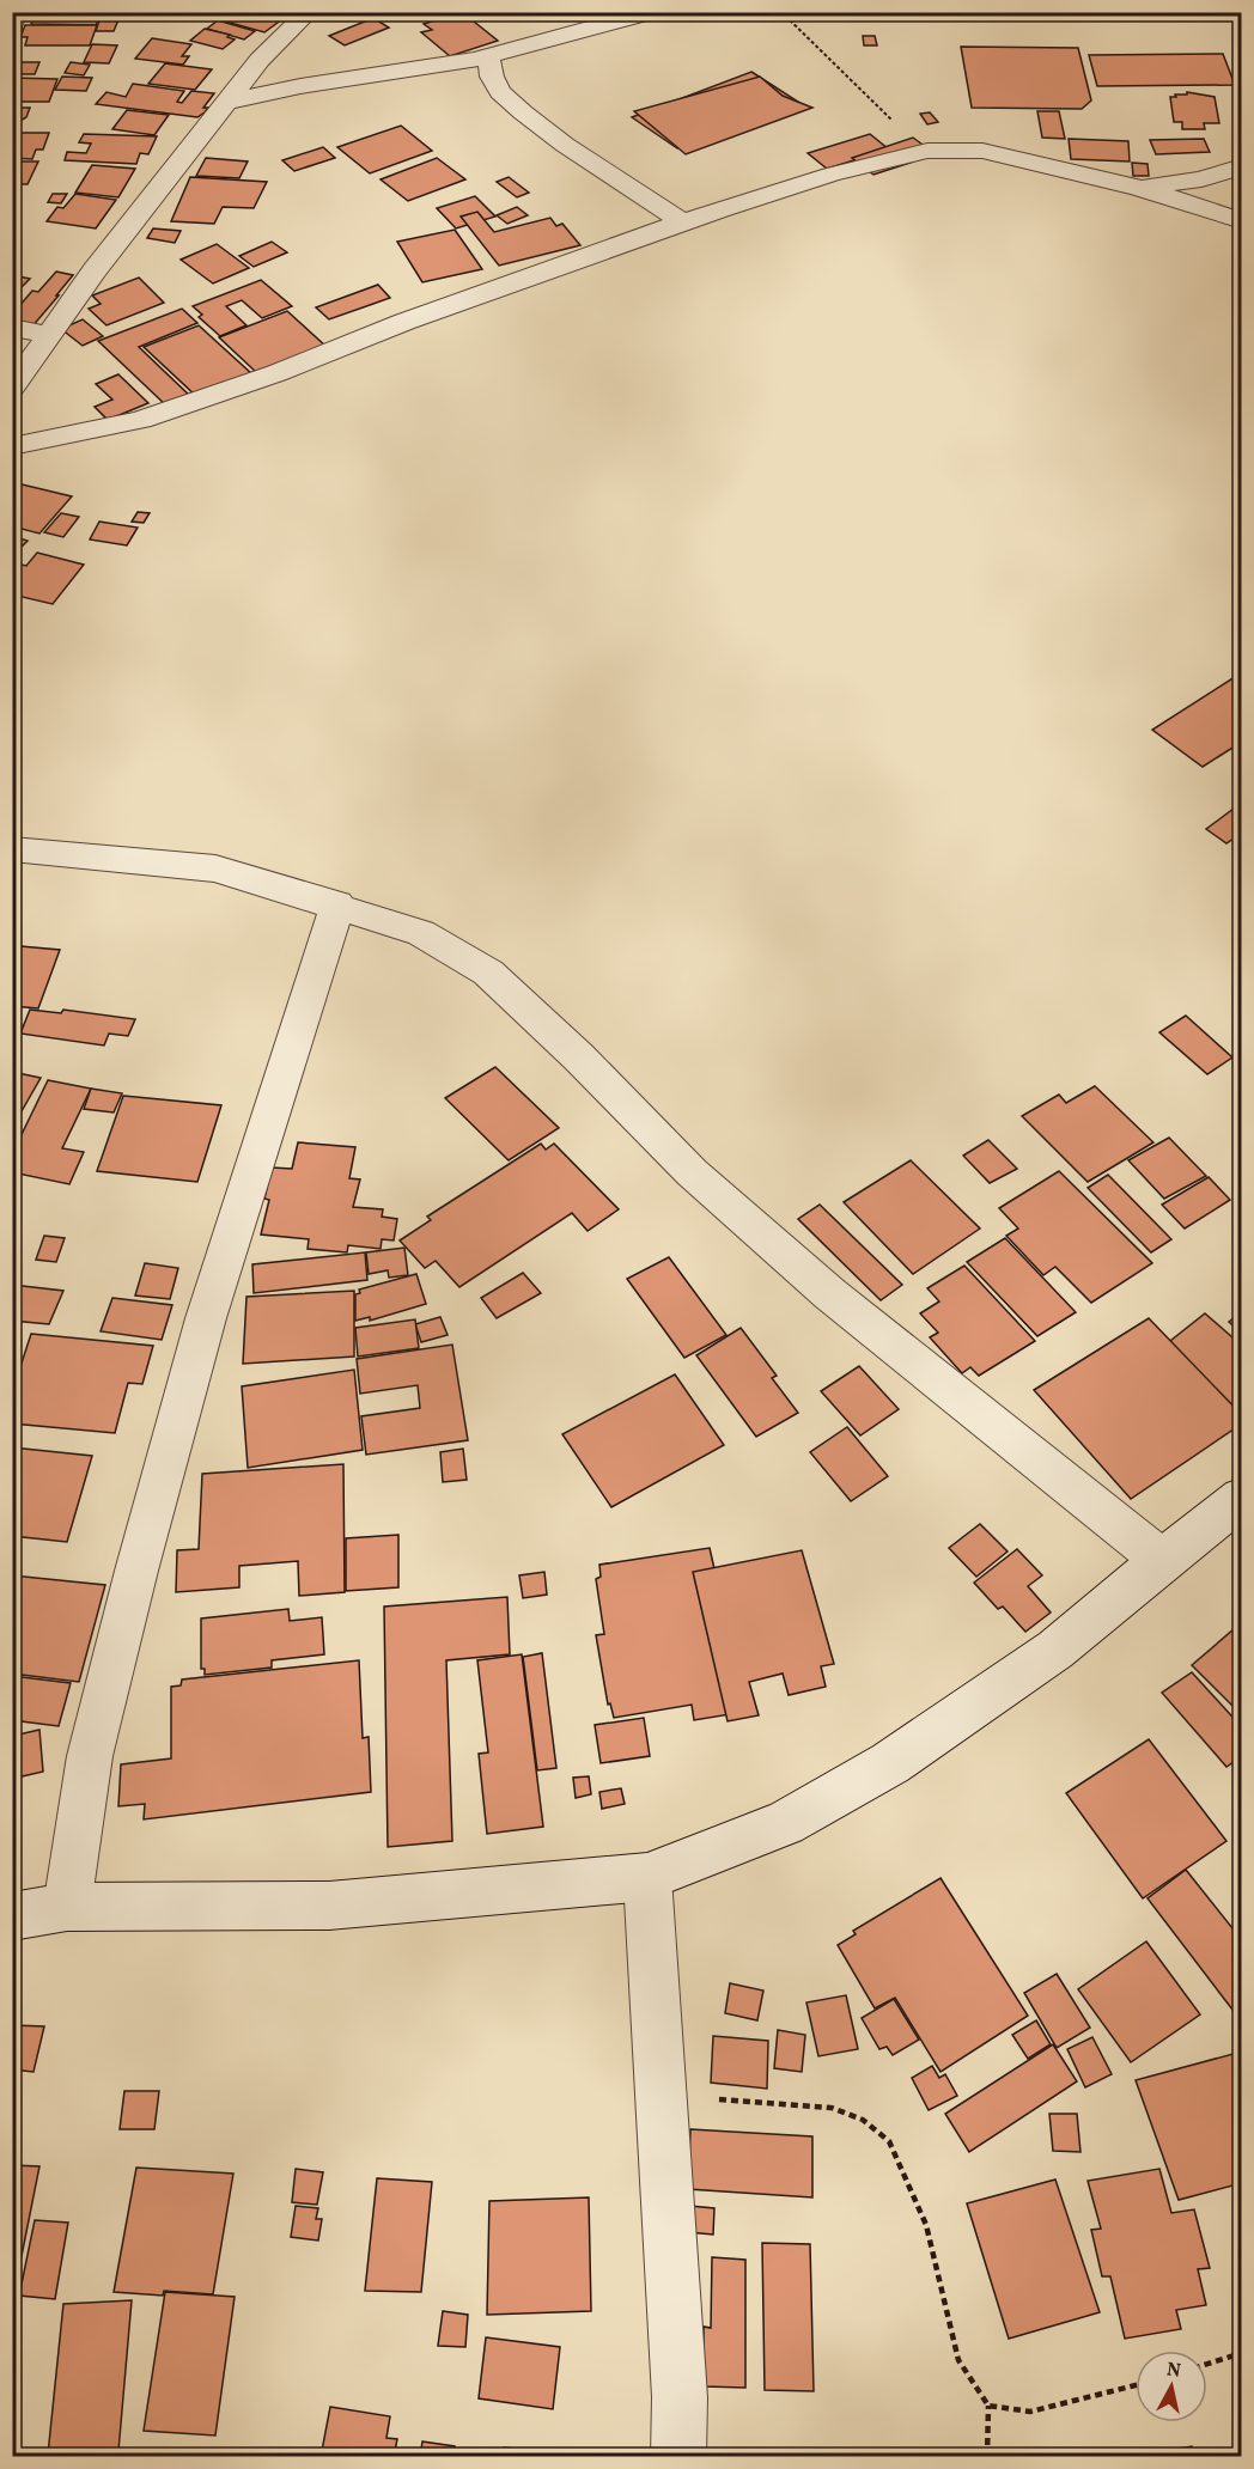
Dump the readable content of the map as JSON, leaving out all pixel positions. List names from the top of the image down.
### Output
{
  "north": "top"
}
